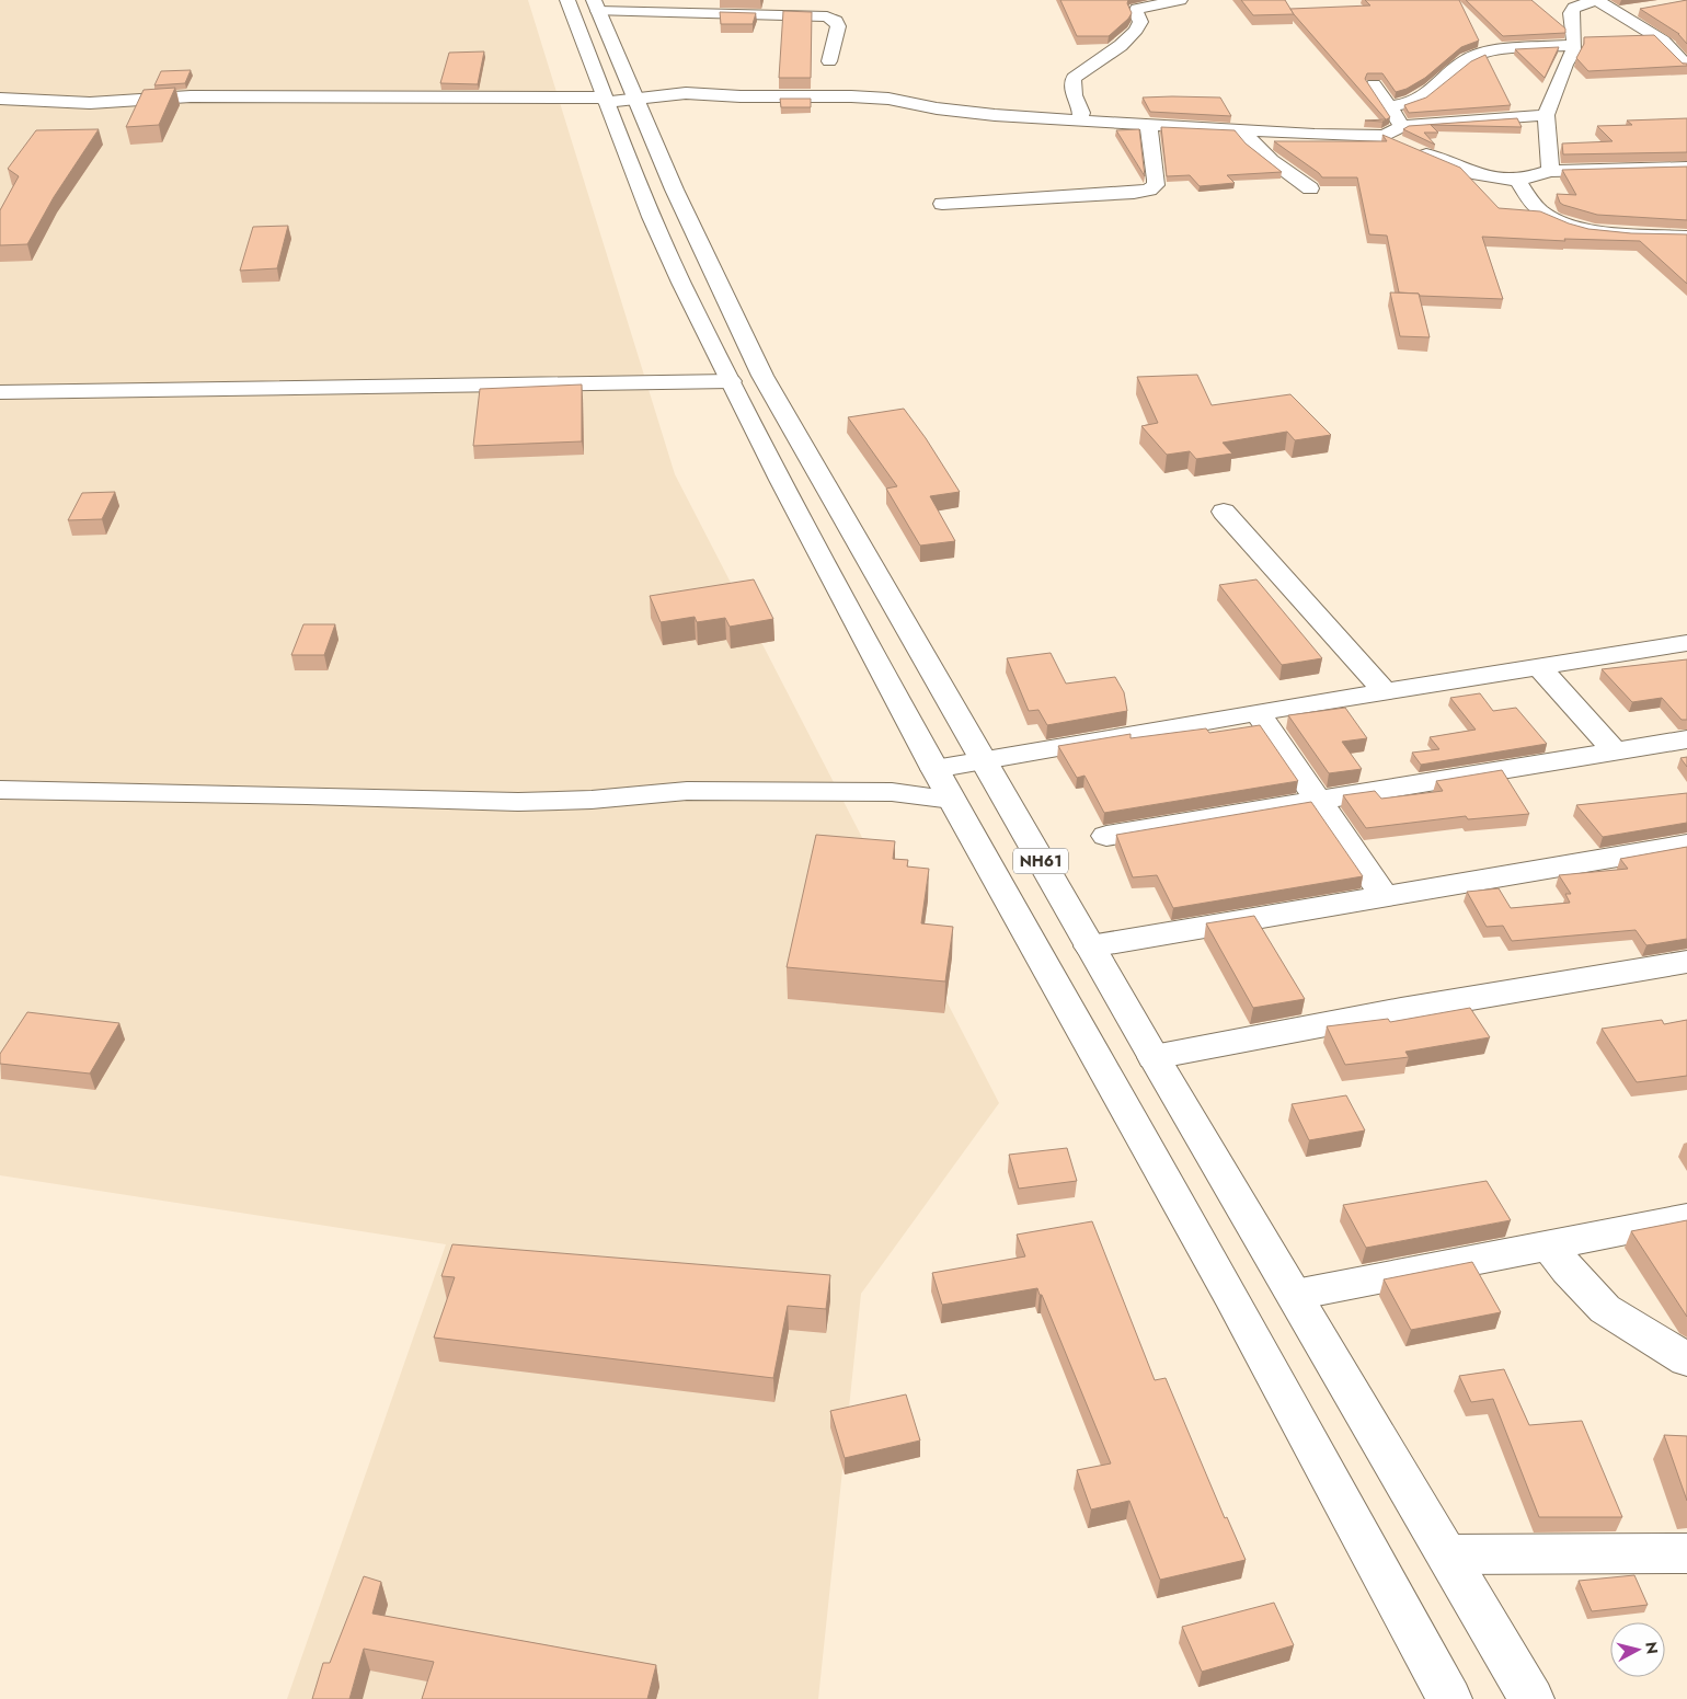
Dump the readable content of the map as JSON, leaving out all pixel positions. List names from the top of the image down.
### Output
{
  "streets": {
    "main road": ["NH61"]
  },
  "north": "right"
}
